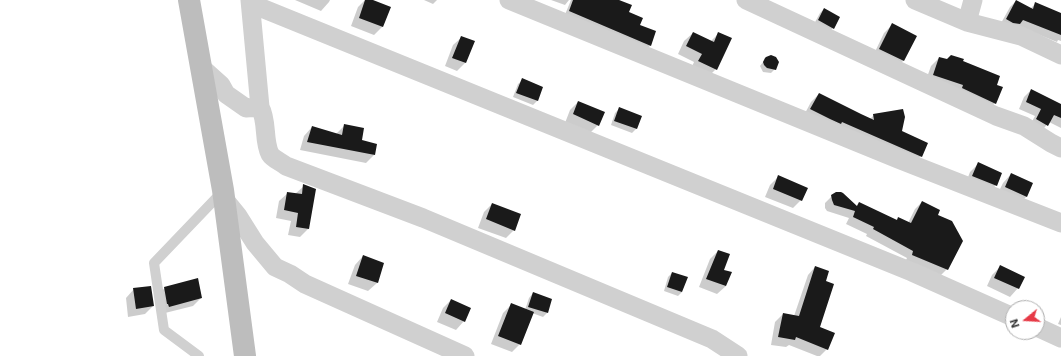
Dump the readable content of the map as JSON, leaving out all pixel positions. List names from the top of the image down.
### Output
{
  "north": "left"
}
